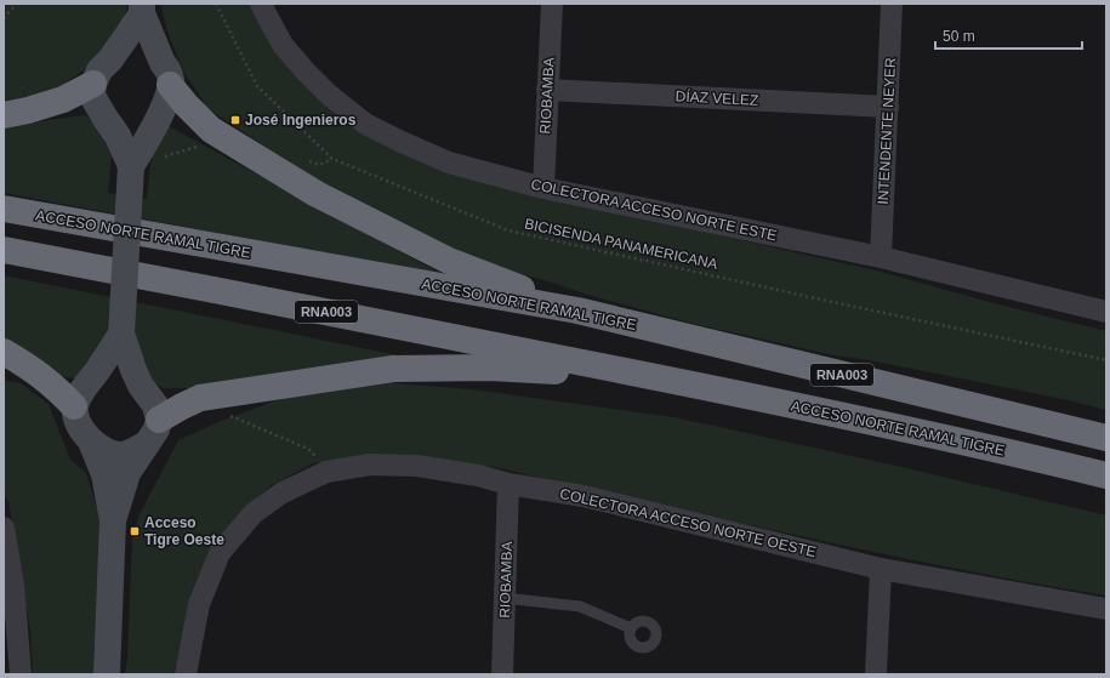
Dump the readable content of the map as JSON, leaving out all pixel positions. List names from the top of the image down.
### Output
{
  "streets": {
    "highway": ["ACCESO NORTE RAMAL TIGRE", "RNA003"],
    "street": [
      "RIOBAMBA",
      "DÍAZ VELEZ",
      "INTENDENTE NEYER",
      "COLECTORA ACCESO NORTE ESTE",
      "COLECTORA ACCESO NORTE OESTE"
    ],
    "path": ["BICISENDA PANAMERICANA"]
  },
  "crossings": [
    ["RIOBAMBA", "DÍAZ VELEZ"],
    ["RIOBAMBA", "COLECTORA ACCESO NORTE ESTE"],
    ["RIOBAMBA", "COLECTORA ACCESO NORTE OESTE"],
    ["DÍAZ VELEZ", "INTENDENTE NEYER"],
    ["INTENDENTE NEYER", "COLECTORA ACCESO NORTE ESTE"]
  ],
  "places": {
    "transit": ["José Ingenieros", "Acceso Tigre Oeste"]
  },
  "scale_bar": "50 m"
}
